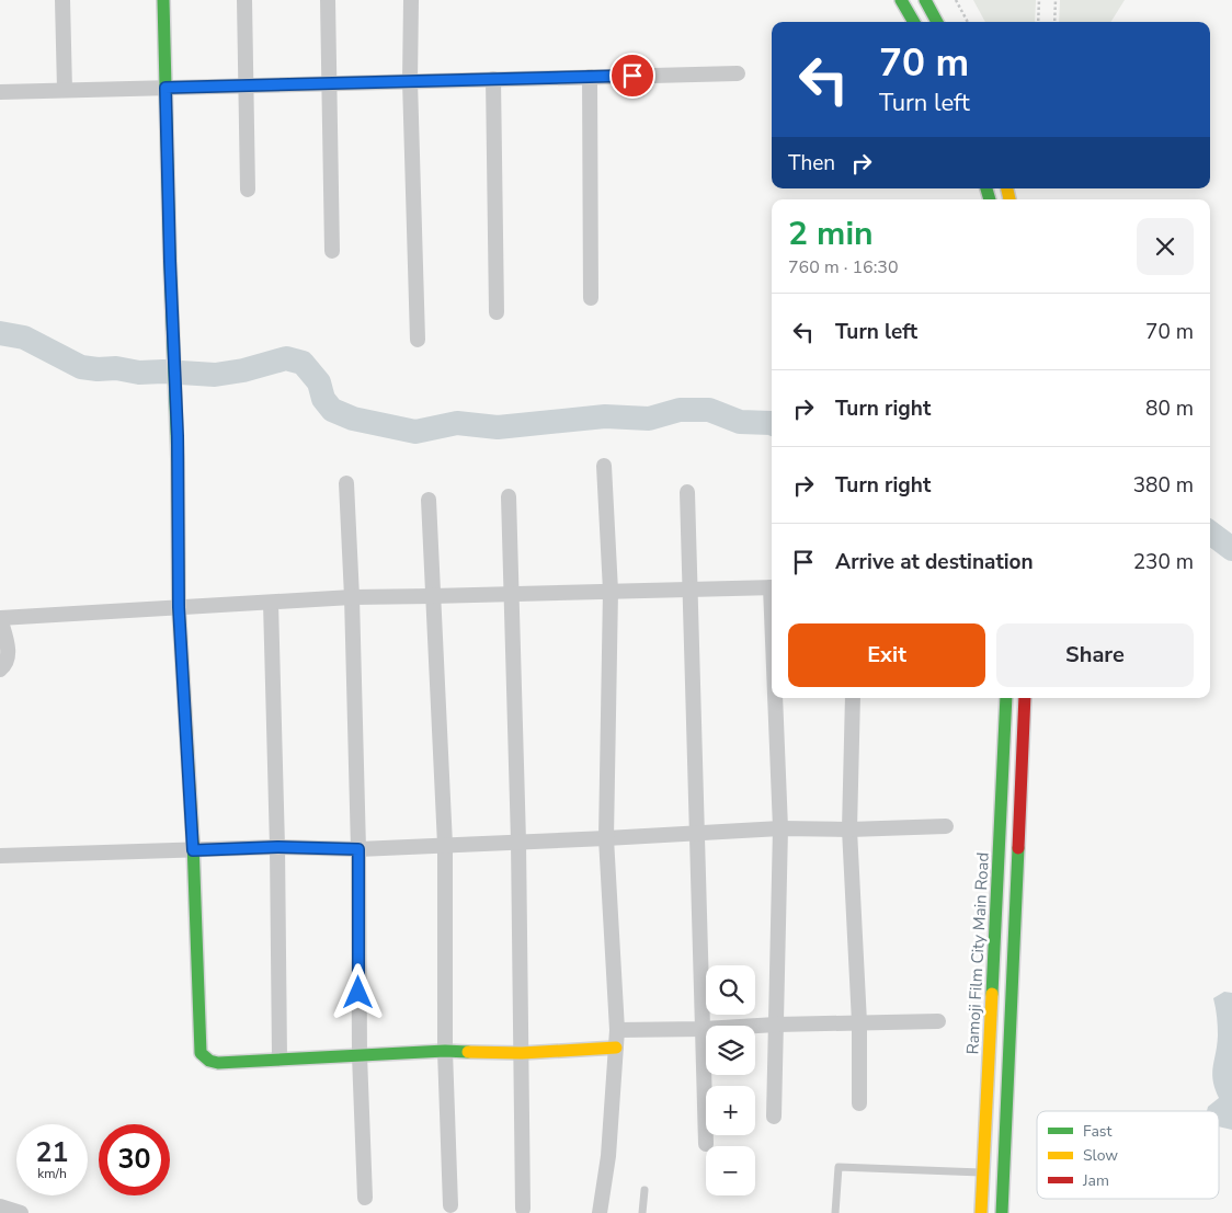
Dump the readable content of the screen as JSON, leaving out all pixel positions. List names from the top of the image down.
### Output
{
  "streets": {
    "street": ["Ramoji Film City Main Road"]
  },
  "legend": ["Fast", "Slow", "Jam"],
  "page": {
    "turn": ["70 m", "Turn left"],
    "then": "Then",
    "heading": ["2 min", "760 m · 16:30"],
    "list": [
      {
        "name": "Turn left",
        "value": "70 m"
      },
      {
        "name": "Turn right",
        "value": "80 m"
      },
      {
        "name": "Turn right",
        "value": "380 m"
      },
      {
        "name": "Arrive at destination",
        "value": "230 m"
      }
    ],
    "buttons": ["Exit", "Share"],
    "map_buttons": ["+", "−"],
    "speed": "21 km/h",
    "limit": "30"
  }
}
